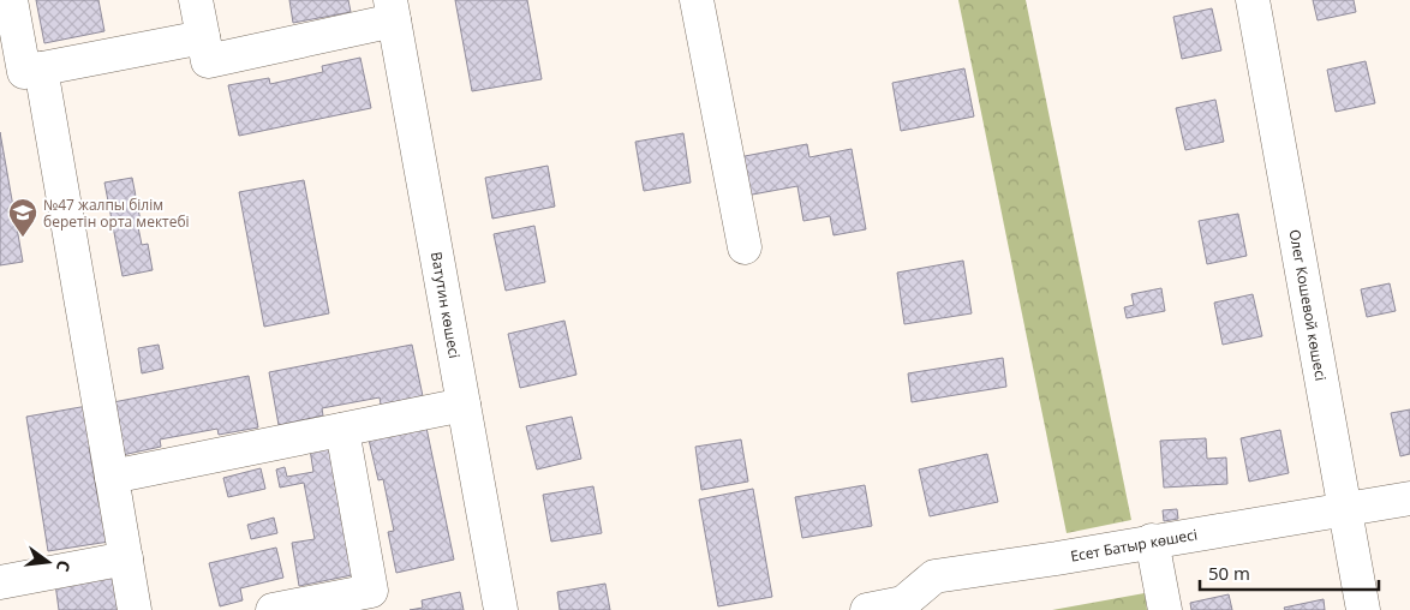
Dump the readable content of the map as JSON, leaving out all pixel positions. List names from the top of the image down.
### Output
{
  "streets": {
    "street": ["Ватутин көшесі", "Олег Кошевой көшесі", "Есет Батыр көшесі"]
  },
  "crossings": [
    ["Олег Кошевой көшесі", "Есет Батыр көшесі"]
  ],
  "places": {
    "school or university": ["№47 жалпы білім беретін орта мектебі"]
  },
  "scale_bar": "50 m",
  "north": "right"
}
